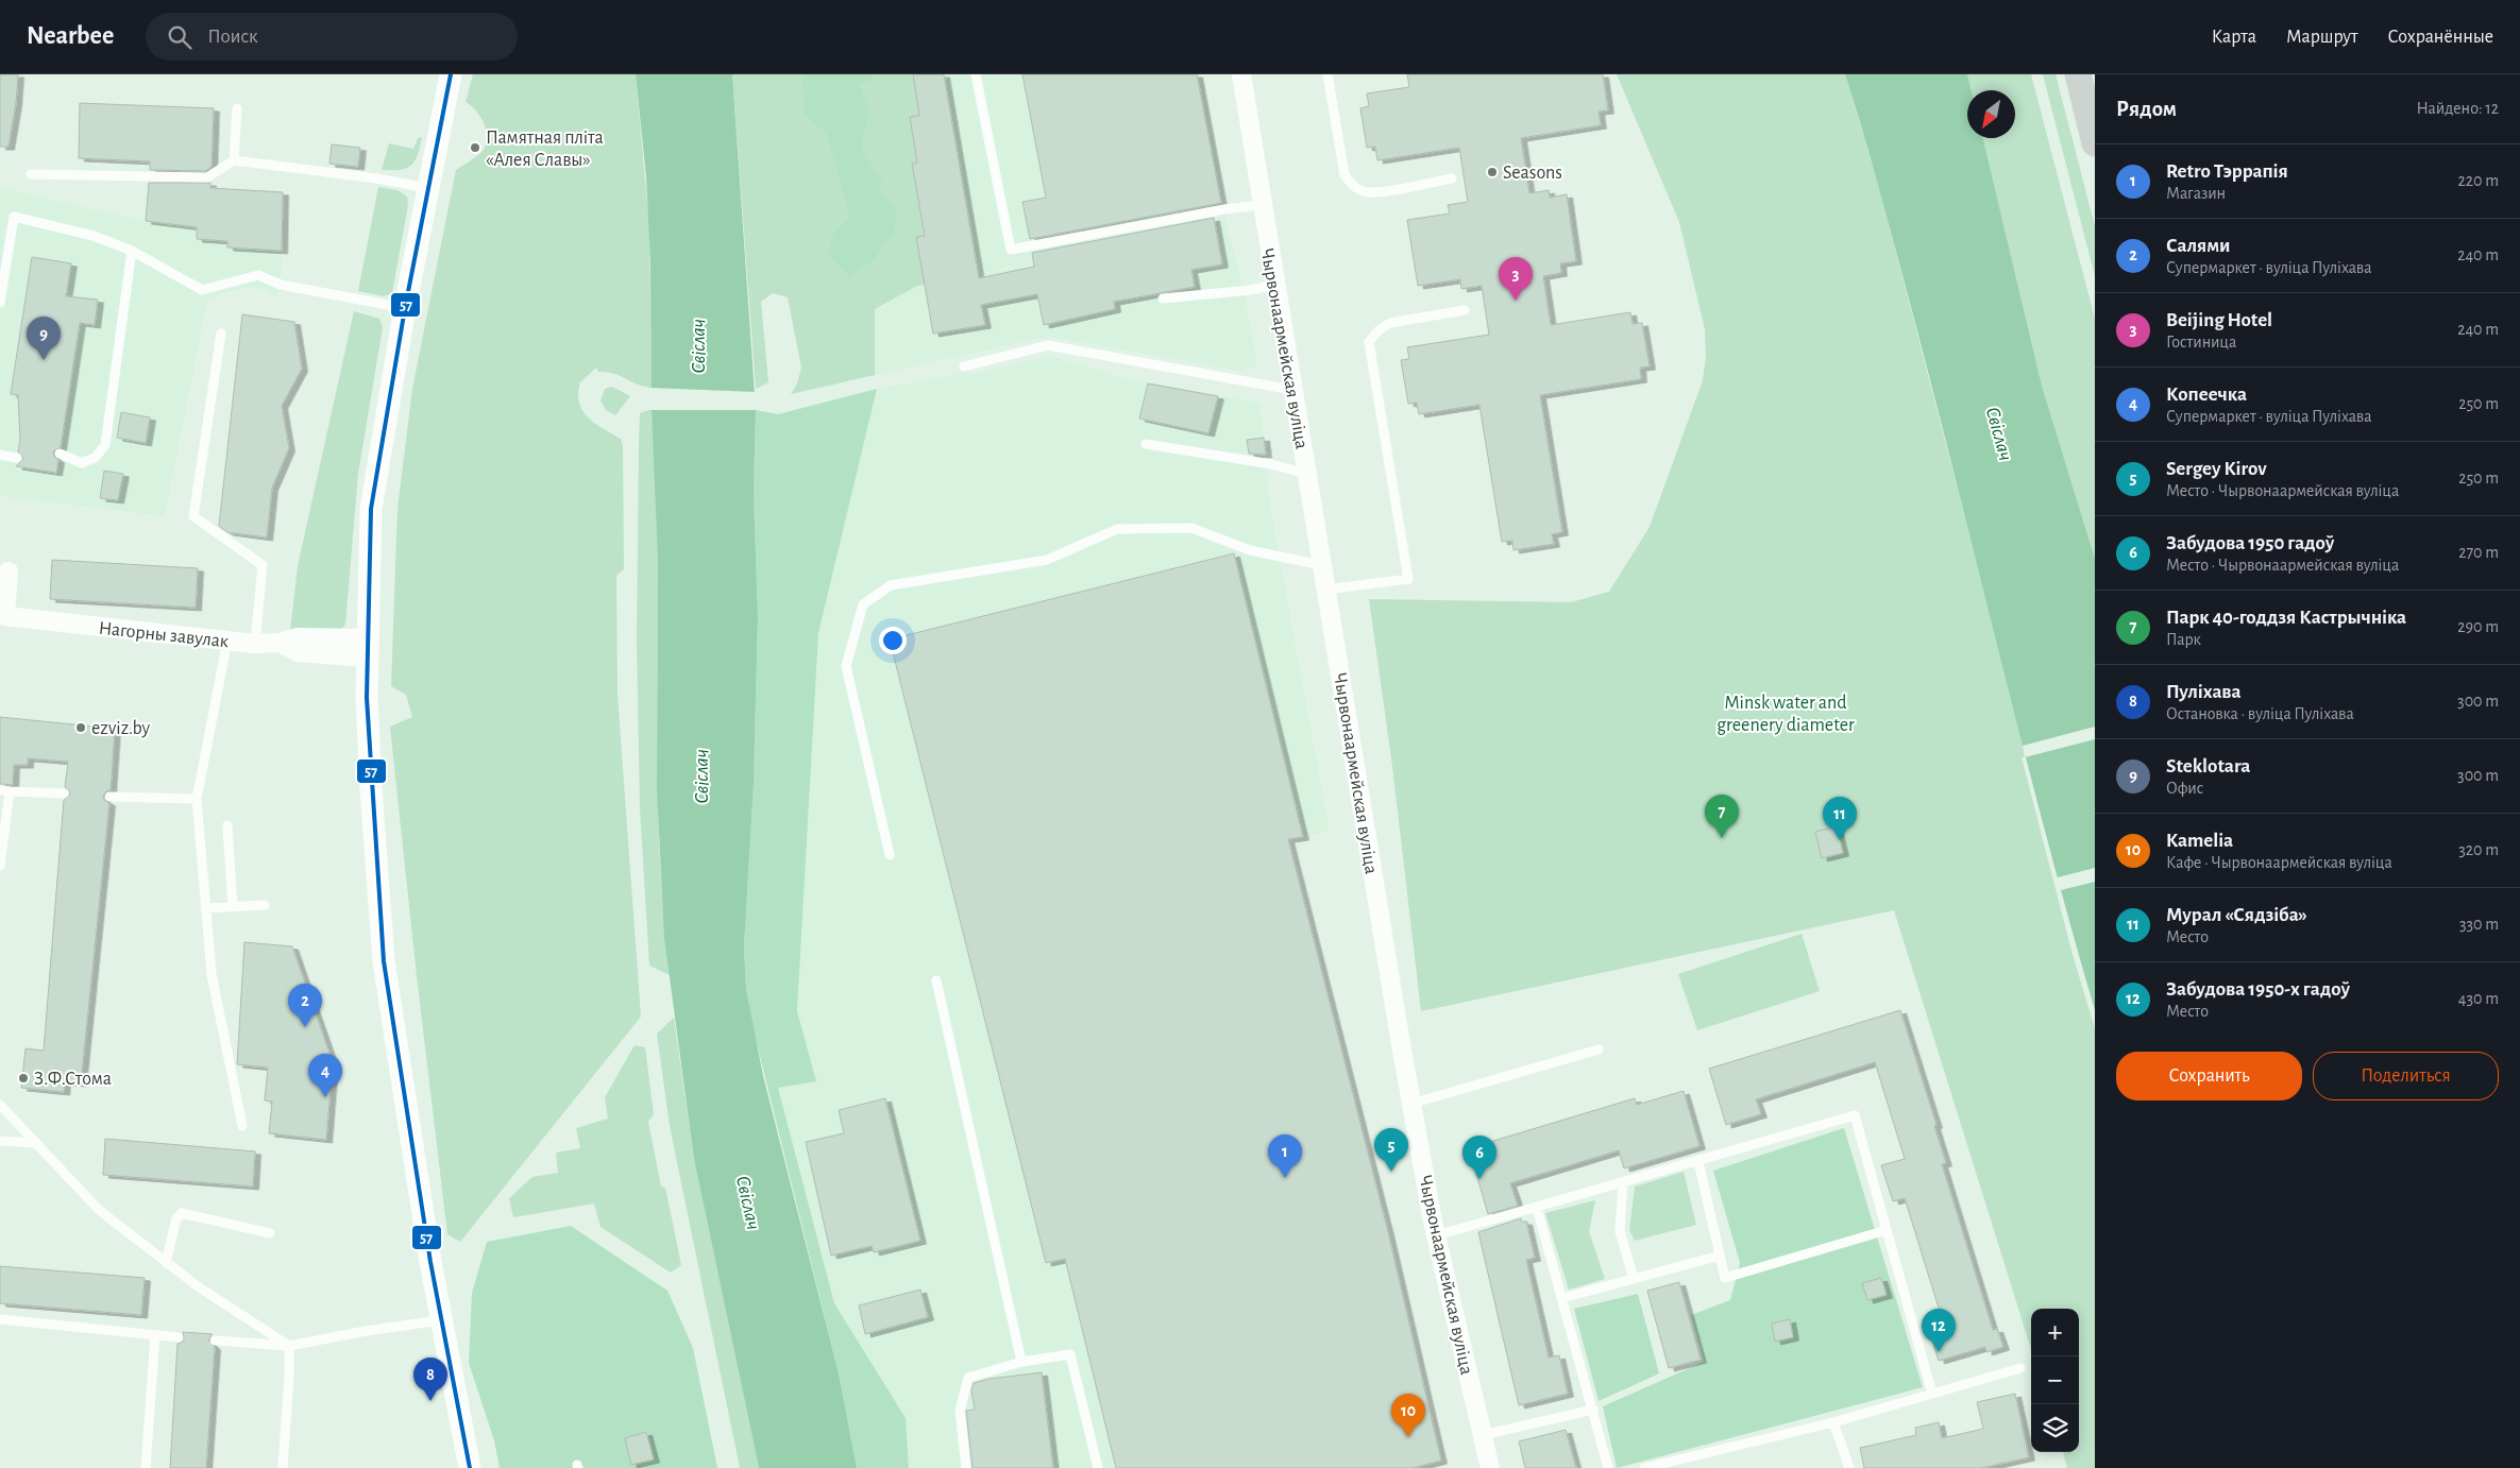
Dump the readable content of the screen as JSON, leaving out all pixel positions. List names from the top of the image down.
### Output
{
  "streets": {
    "street": ["Чырвонаармейская вуліца", "Нагорны завулак"]
  },
  "water": ["Свіслач"],
  "parks": ["Minsk water and greenery diameter"],
  "places": [
    "Памятная пліта «Алея Славы»",
    "Seasons",
    "ezviz.by",
    "З.Ф.Стома"
  ],
  "lines": ["transit line 57"],
  "north": "bottom left",
  "page": {
    "header": "Nearbee",
    "search": "Поиск",
    "nav": ["Карта", "Маршрут", "Сохранённые"],
    "heading": ["Рядом", "Найдено: 12"],
    "list": [
      {
        "mark": "1",
        "name": "Retro Тэррапія",
        "note": "Магазин",
        "value": "220 m"
      },
      {
        "mark": "2",
        "name": "Салями",
        "note": "Супермаркет · вуліца Пуліхава",
        "value": "240 m"
      },
      {
        "mark": "3",
        "name": "Beijing Hotel",
        "note": "Гостиница",
        "value": "240 m"
      },
      {
        "mark": "4",
        "name": "Копеечка",
        "note": "Супермаркет · вуліца Пуліхава",
        "value": "250 m"
      },
      {
        "mark": "5",
        "name": "Sergey Kirov",
        "note": "Место · Чырвонаармейская вуліца",
        "value": "250 m"
      },
      {
        "mark": "6",
        "name": "Забудова 1950 гадоў",
        "note": "Место · Чырвонаармейская вуліца",
        "value": "270 m"
      },
      {
        "mark": "7",
        "name": "Парк 40-годдзя Кастрычніка",
        "note": "Парк",
        "value": "290 m"
      },
      {
        "mark": "8",
        "name": "Пуліхава",
        "note": "Остановка · вуліца Пуліхава",
        "value": "300 m"
      },
      {
        "mark": "9",
        "name": "Steklotara",
        "note": "Офис",
        "value": "300 m"
      },
      {
        "mark": "10",
        "name": "Kamelia",
        "note": "Кафе · Чырвонаармейская вуліца",
        "value": "320 m"
      },
      {
        "mark": "11",
        "name": "Мурал «Сядзіба»",
        "note": "Место",
        "value": "330 m"
      },
      {
        "mark": "12",
        "name": "Забудова 1950-х гадоў",
        "note": "Место",
        "value": "430 m"
      }
    ],
    "pins": [
      "3",
      "9",
      "7",
      "11",
      "2",
      "4",
      "5",
      "1",
      "6",
      "12",
      "8",
      "10"
    ],
    "buttons": ["Сохранить", "Поделиться"],
    "map_buttons": ["+", "−"]
  }
}
